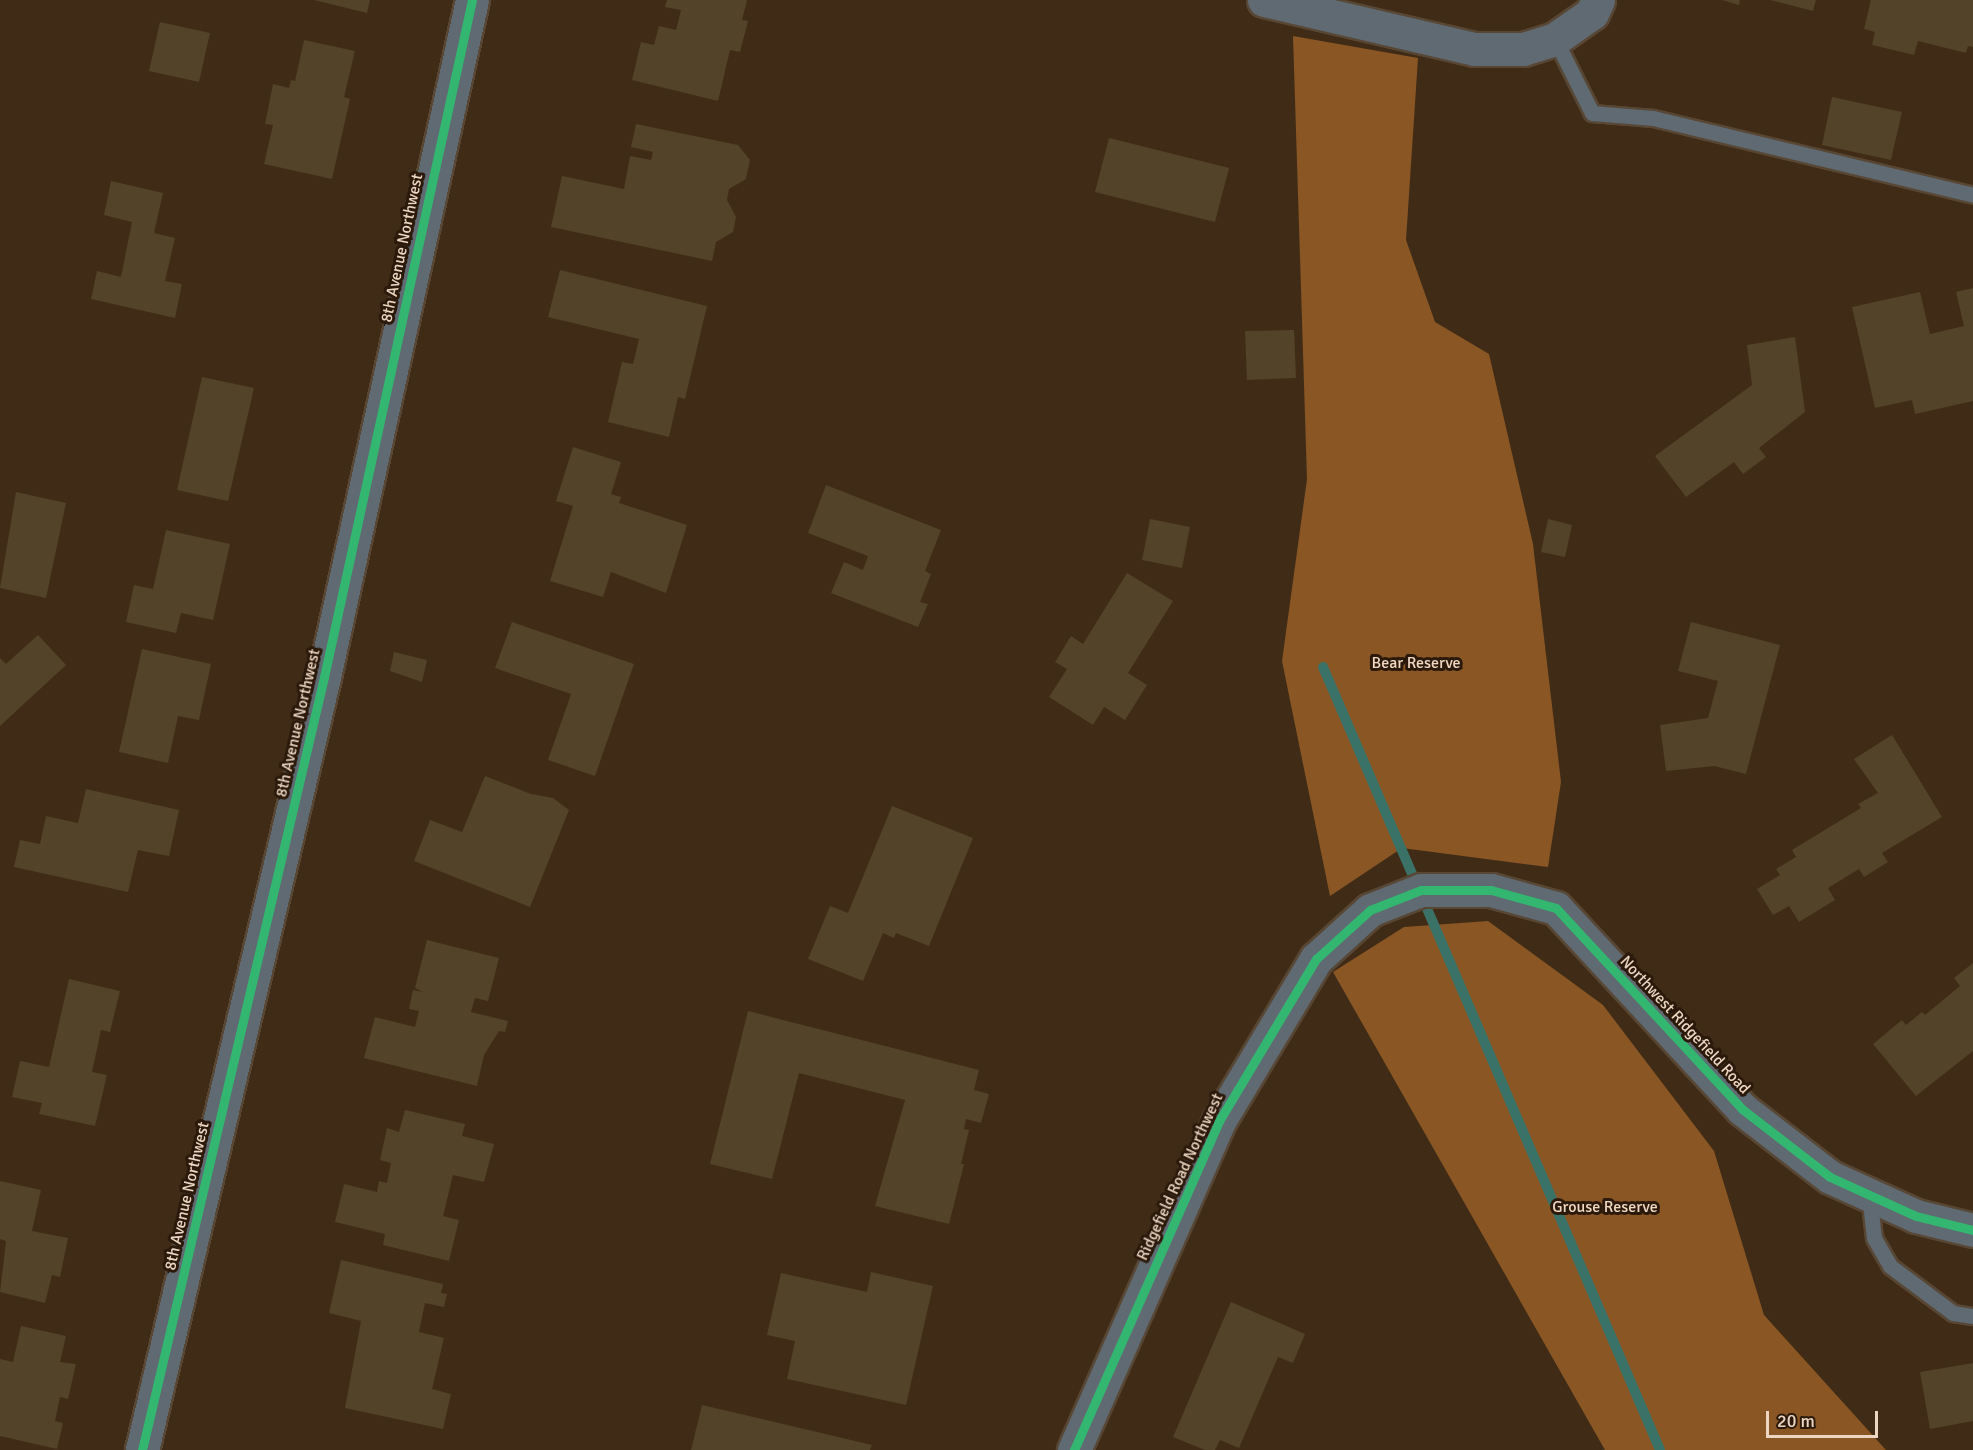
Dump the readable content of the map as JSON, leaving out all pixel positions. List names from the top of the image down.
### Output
{
  "streets": {
    "street": ["8th Avenue Northwest", "Northwest Ridgefield Road", "Ridgefield Road Northwest"]
  },
  "crossings": [
    ["Northwest Ridgefield Road", "Ridgefield Road Northwest"]
  ],
  "parks": ["Bear Reserve", "Grouse Reserve"],
  "scale_bar": "20 m"
}
